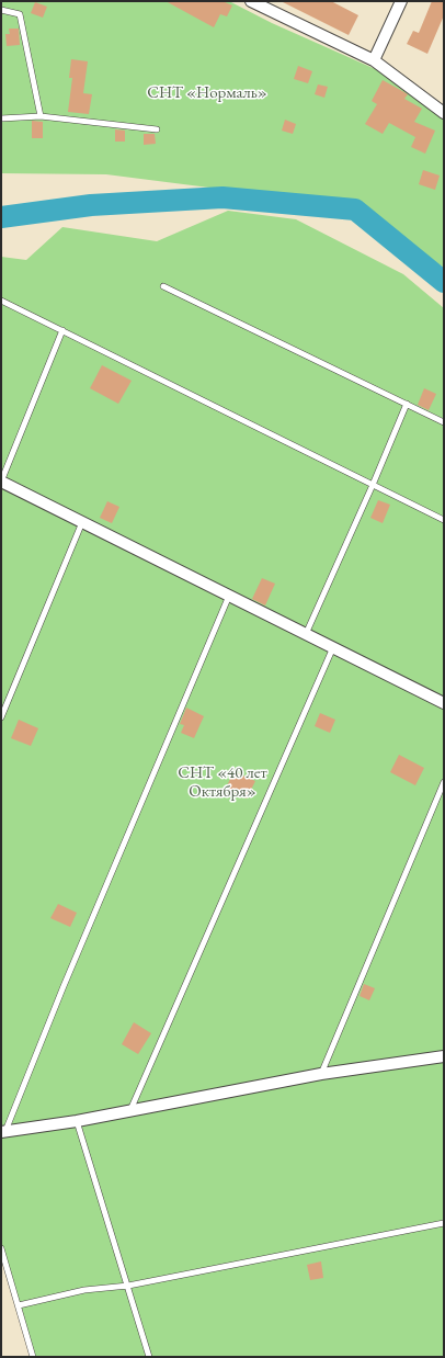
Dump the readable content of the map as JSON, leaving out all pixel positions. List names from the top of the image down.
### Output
{
  "parks": ["СНТ «Нормаль»", "СНТ «40 лет Октября»"]
}
